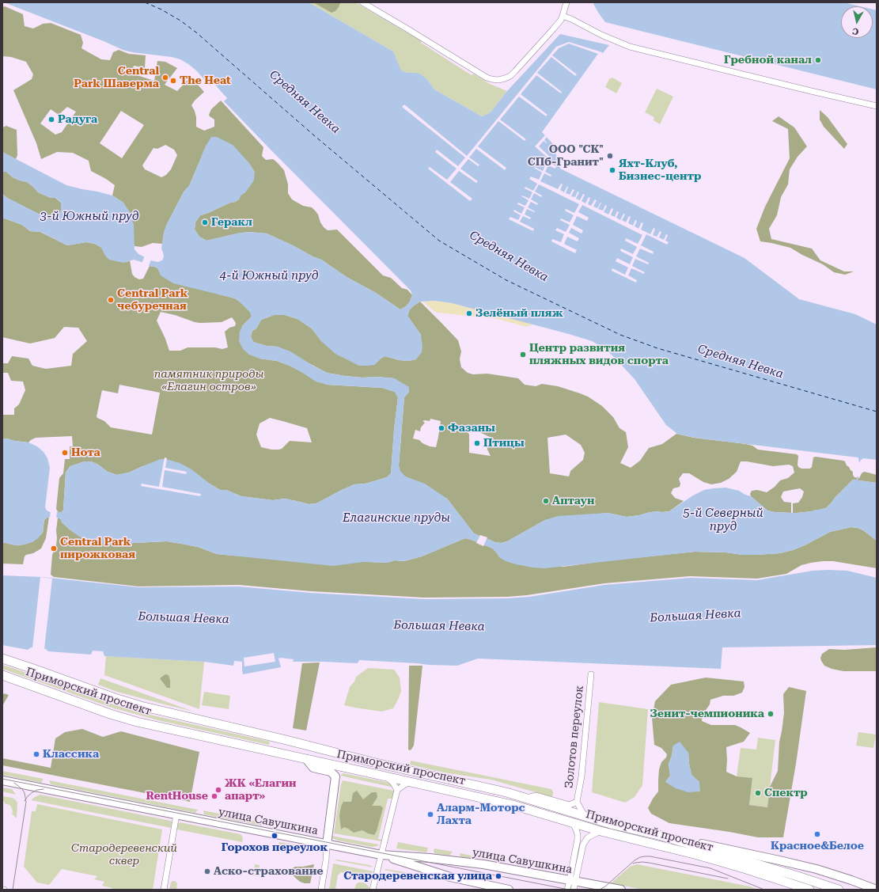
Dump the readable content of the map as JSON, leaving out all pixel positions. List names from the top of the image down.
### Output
{
  "streets": {
    "main road": ["Приморский проспект", "улица Савушкина"],
    "street": ["Золотов переулок"]
  },
  "crossings": [
    ["Приморский проспект", "Золотов переулок"]
  ],
  "water": [
    "Средняя Невка",
    "3-й Южный пруд",
    "4-й Южный пруд",
    "5-й Северный пруд",
    "Елагинские пруды",
    "Большая Невка"
  ],
  "parks": ["памятник природы «Елагин остров»", "Стародеревенский сквер"],
  "places": [
    "Гребной канал",
    "Central Park Шаверма",
    "The Heat",
    "Радуга",
    "ООО \"СК\" СПб-Гранит\"",
    "Яхт-Клуб, Бизнес-центр",
    "Геракл",
    "Central Park чебуречная",
    "Зелёный пляж",
    "Центр развития пляжных видов спорта",
    "Фазаны",
    "Птицы",
    "Нота",
    "Аптаун",
    "Central Park пирожковая",
    "Зенит-чемпионика",
    "Классика",
    "ЖК «Елагин апарт»",
    "Спектр",
    "RentHouse",
    "Аларм-Моторс Лахта",
    "Красное&Белое",
    "Горохов переулок",
    "Аско-страхование",
    "Стародеревенская улица"
  ],
  "north": "bottom"
}
